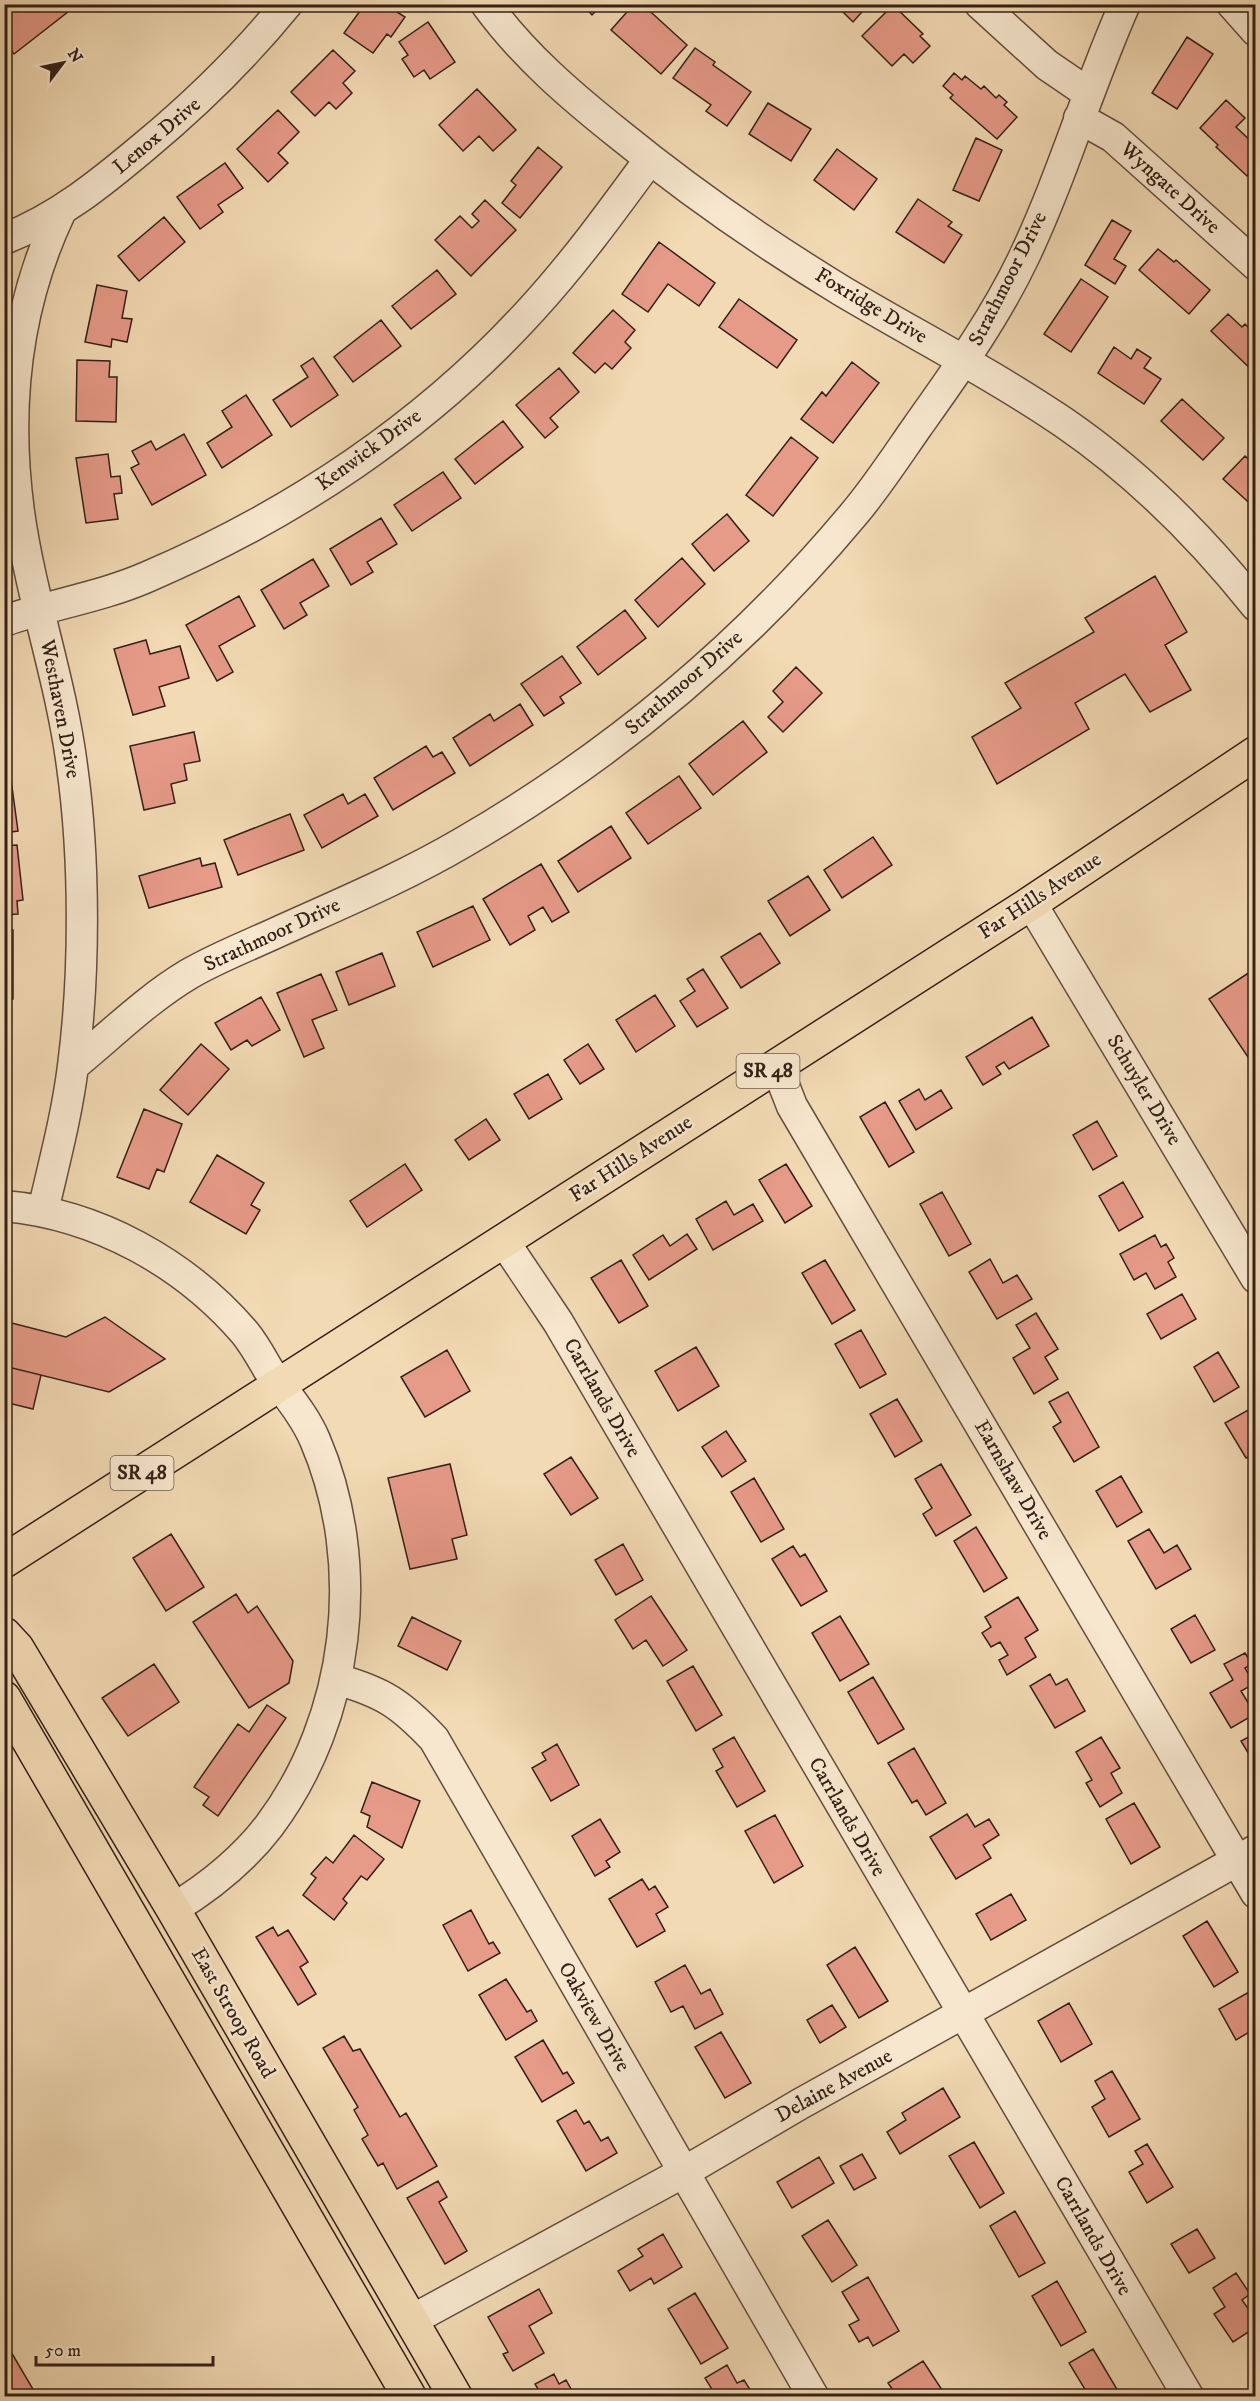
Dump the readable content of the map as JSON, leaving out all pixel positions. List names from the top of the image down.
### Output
{
  "streets": {
    "main road": ["Far Hills Avenue", "SR 48", "East Stroop Road"],
    "street": [
      "Lenox Drive",
      "Wyngate Drive",
      "Strathmoor Drive",
      "Foxridge Drive",
      "Kenwick Drive",
      "Westhaven Drive",
      "Schuyler Drive",
      "Carrlands Drive",
      "Earnshaw Drive",
      "Oakview Drive",
      "Delaine Avenue"
    ]
  },
  "crossings": [
    ["Lenox Drive", "Westhaven Drive"],
    ["Wyngate Drive", "Strathmoor Drive"],
    ["Strathmoor Drive", "Foxridge Drive"],
    ["Strathmoor Drive", "Westhaven Drive"],
    ["Foxridge Drive", "Kenwick Drive"],
    ["Kenwick Drive", "Westhaven Drive"],
    ["Far Hills Avenue", "Schuyler Drive"],
    ["Far Hills Avenue", "Carrlands Drive"],
    ["Far Hills Avenue", "Earnshaw Drive"],
    ["Carrlands Drive", "Delaine Avenue"],
    ["Earnshaw Drive", "Delaine Avenue"],
    ["East Stroop Road", "Delaine Avenue"],
    ["Oakview Drive", "Delaine Avenue"]
  ],
  "scale_bar": "50 m",
  "north": "top right"
}
